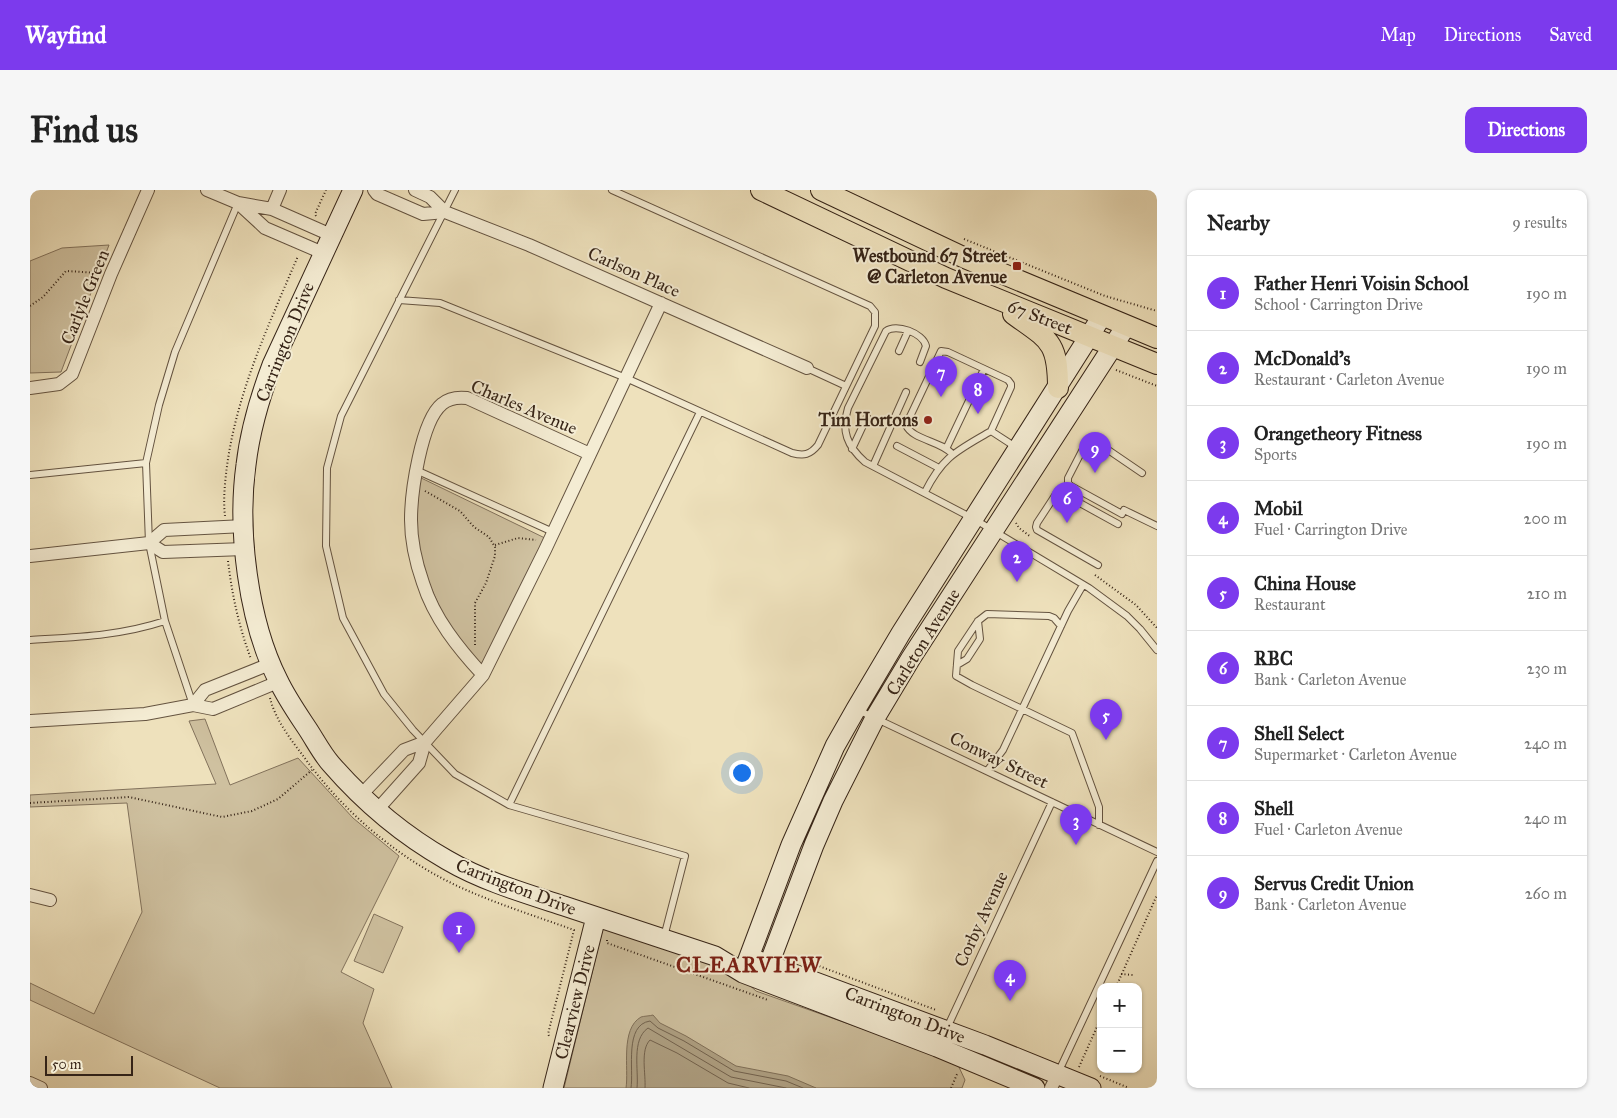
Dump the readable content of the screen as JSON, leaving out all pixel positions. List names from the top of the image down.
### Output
{
  "streets": {
    "main road": ["67 Street"],
    "street": [
      "Carlson Place",
      "Carlyle Green",
      "Carrington Drive",
      "Charles Avenue",
      "Carleton Avenue",
      "Clearview Drive"
    ],
    "lane": ["Conway Street", "Corby Avenue"]
  },
  "crossings": [
    ["Carlson Place", "Charles Avenue"],
    ["67 Street", "Carleton Avenue"],
    ["Carrington Drive", "Charles Avenue"],
    ["Carrington Drive", "Carleton Avenue"],
    ["Carrington Drive", "Corby Avenue"],
    ["Carrington Drive", "Clearview Drive"],
    ["Carleton Avenue", "Conway Street"],
    ["Conway Street", "Corby Avenue"]
  ],
  "districts": ["CLEARVIEW"],
  "places": {
    "transit": ["Westbound 67 Street @ Carleton Avenue"],
    "other": ["Tim Hortons"]
  },
  "scale_bar": "50 m",
  "page": {
    "header": "Wayfind",
    "nav": ["Map", "Directions", "Saved"],
    "buttons": "Directions",
    "title": "Find us",
    "heading": ["Nearby", "9 results"],
    "list": [
      {
        "mark": "1",
        "name": "Father Henri Voisin School",
        "note": "School · Carrington Drive",
        "value": "190 m"
      },
      {
        "mark": "2",
        "name": "McDonald's",
        "note": "Restaurant · Carleton Avenue",
        "value": "190 m"
      },
      {
        "mark": "3",
        "name": "Orangetheory Fitness",
        "note": "Sports",
        "value": "190 m"
      },
      {
        "mark": "4",
        "name": "Mobil",
        "note": "Fuel · Carrington Drive",
        "value": "200 m"
      },
      {
        "mark": "5",
        "name": "China House",
        "note": "Restaurant",
        "value": "210 m"
      },
      {
        "mark": "6",
        "name": "RBC",
        "note": "Bank · Carleton Avenue",
        "value": "230 m"
      },
      {
        "mark": "7",
        "name": "Shell Select",
        "note": "Supermarket · Carleton Avenue",
        "value": "240 m"
      },
      {
        "mark": "8",
        "name": "Shell",
        "note": "Fuel · Carleton Avenue",
        "value": "240 m"
      },
      {
        "mark": "9",
        "name": "Servus Credit Union",
        "note": "Bank · Carleton Avenue",
        "value": "260 m"
      }
    ],
    "pins": [
      "7",
      "8",
      "9",
      "6",
      "2",
      "5",
      "3",
      "1",
      "4"
    ],
    "map_buttons": ["+", "−"],
    "scale": "50 m"
  }
}
